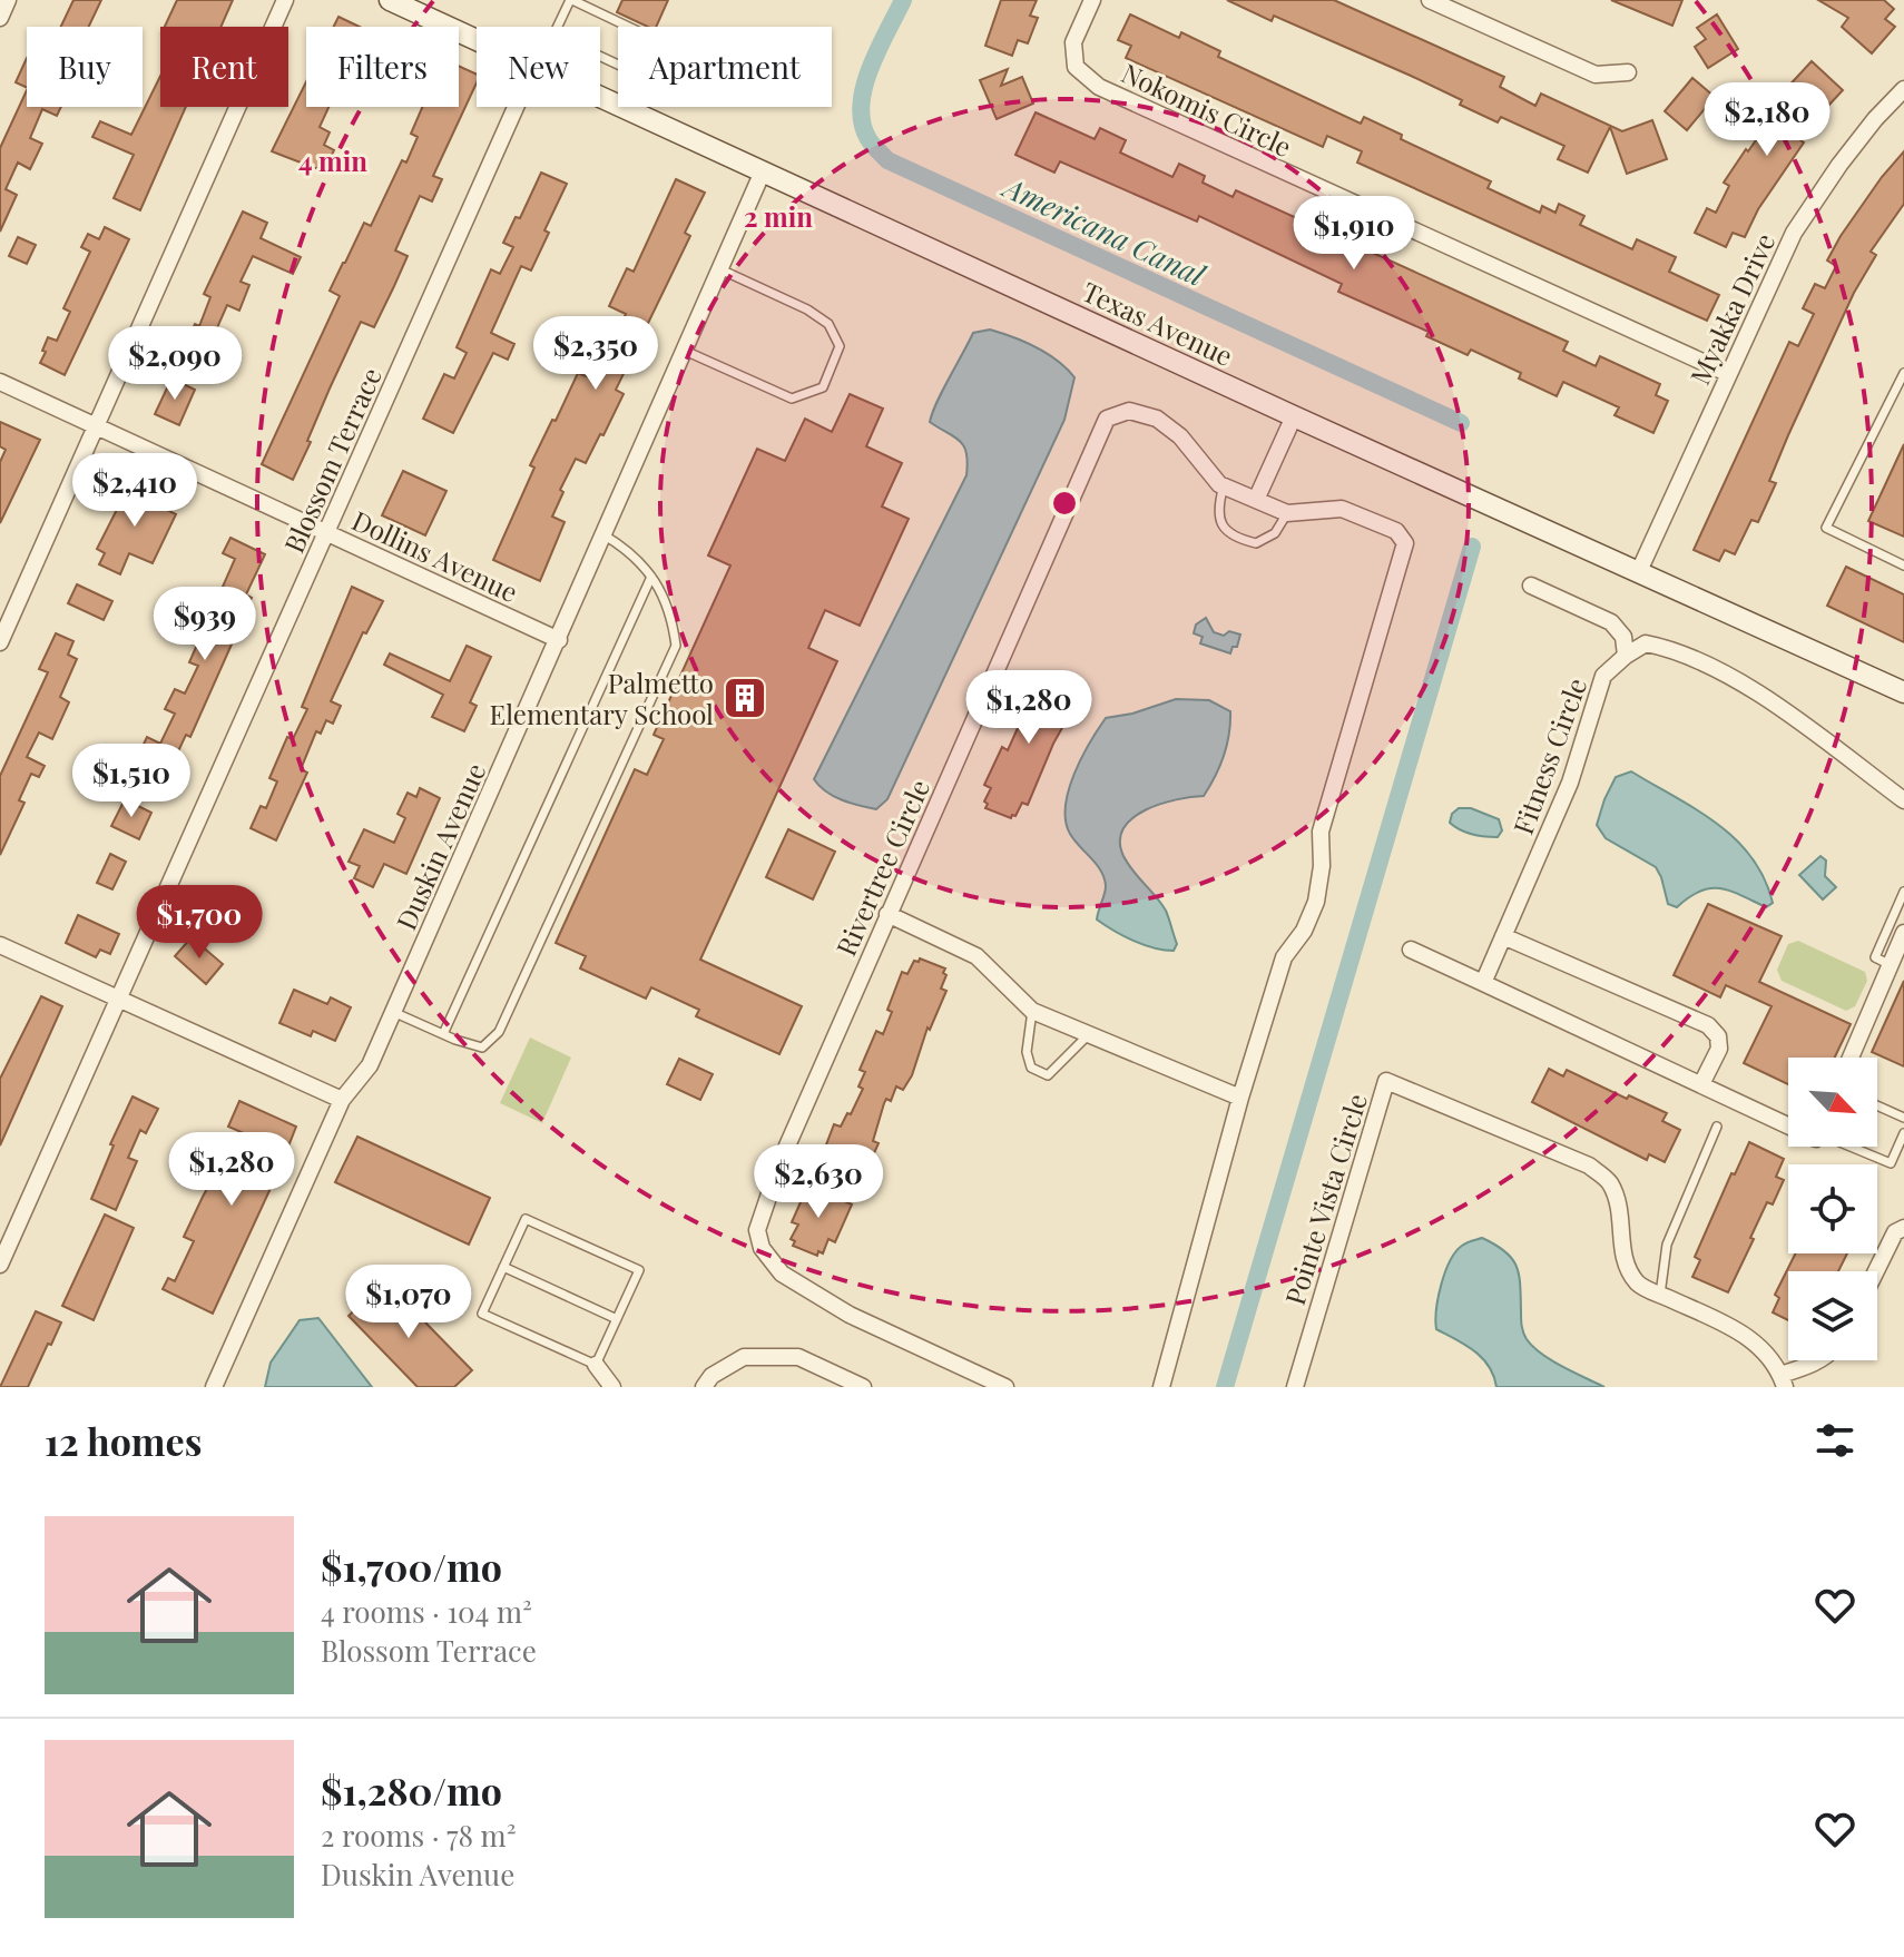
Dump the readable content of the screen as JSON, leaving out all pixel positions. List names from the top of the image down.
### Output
{
  "streets": {
    "street": [
      "Nokomis Circle",
      "Myakka Drive",
      "Texas Avenue",
      "Blossom Terrace",
      "Dollins Avenue",
      "Fitness Circle",
      "Duskin Avenue",
      "Rivertree Circle",
      "Pointe Vista Circle"
    ]
  },
  "crossings": [
    ["Nokomis Circle", "Myakka Drive"],
    ["Myakka Drive", "Texas Avenue"],
    ["Texas Avenue", "Duskin Avenue"],
    ["Blossom Terrace", "Dollins Avenue"],
    ["Dollins Avenue", "Duskin Avenue"]
  ],
  "water": ["Americana Canal"],
  "places": {
    "building": ["Palmetto Elementary School"]
  },
  "north": "bottom right",
  "page": {
    "chip": [
      "Buy",
      "Rent",
      "Filters",
      "New",
      "Apartment"
    ],
    "price": [
      "$2,180",
      "$1,910",
      "$2,350",
      "$2,090",
      "$2,410",
      "$939",
      "$1,280",
      "$1,510",
      "$1,700",
      "$1,280",
      "$2,630",
      "$1,070"
    ],
    "heading": "12 homes",
    "list": [
      {
        "name": "$1,700/mo",
        "note": "4 rooms · 104 m² · Blossom Terrace"
      },
      {
        "name": "$1,280/mo",
        "note": "2 rooms · 78 m² · Duskin Avenue"
      }
    ]
  },
  "rings": ["4 min", "2 min"]
}
